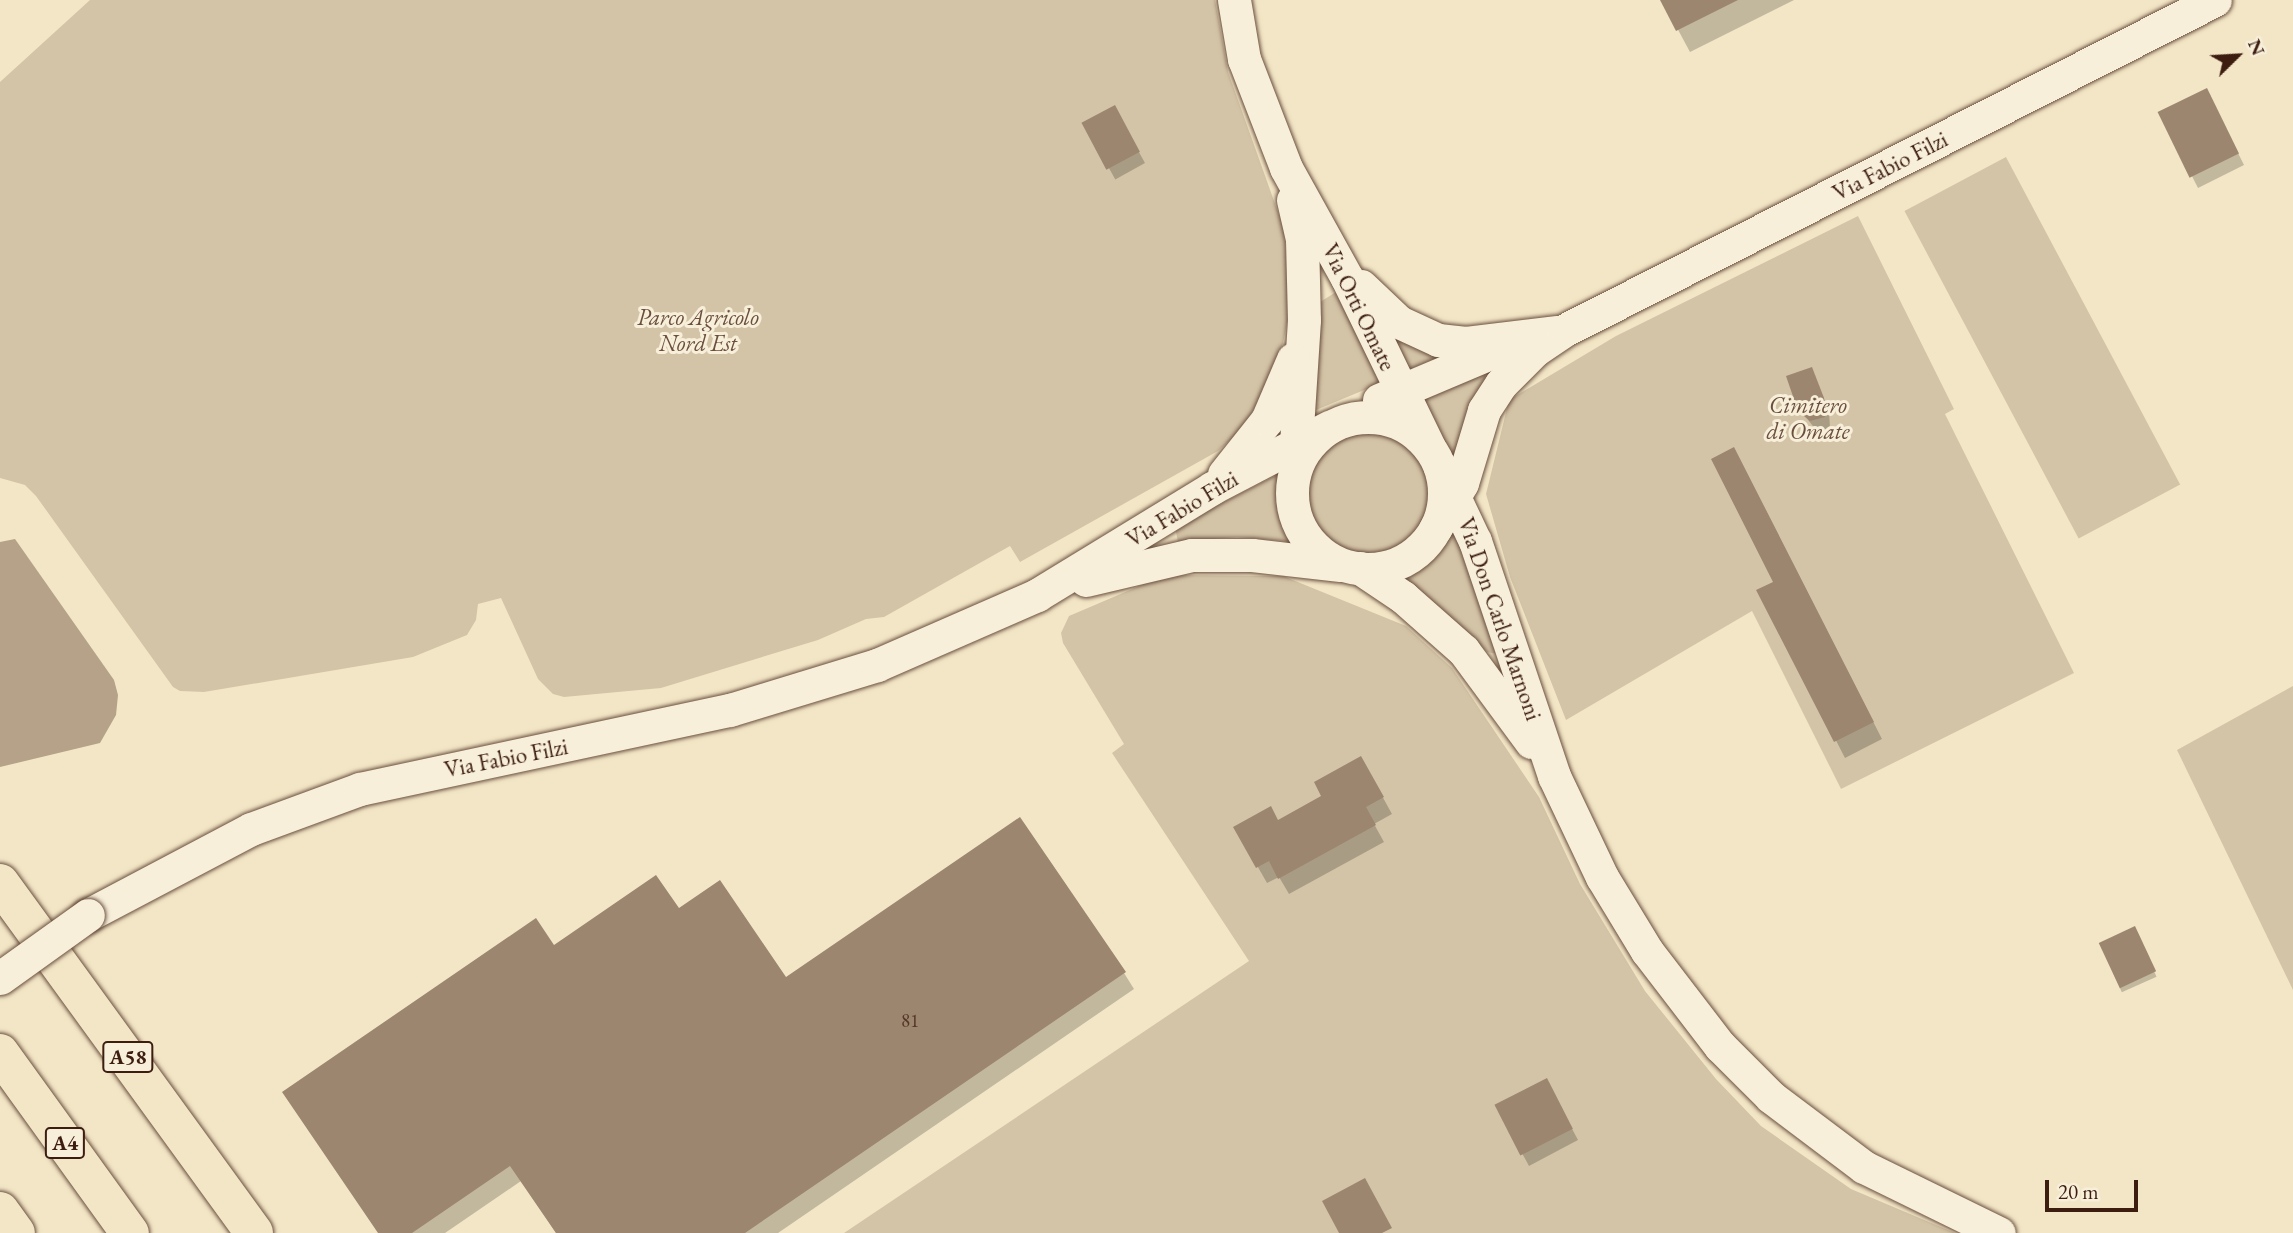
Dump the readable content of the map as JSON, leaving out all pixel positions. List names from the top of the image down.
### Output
{
  "streets": {
    "highway": ["A58", "A4"],
    "street": ["Via Fabio Filzi", "Via Orti Omate", "Via Don Carlo Marnoni"]
  },
  "crossings": [
    ["Via Fabio Filzi", "Via Orti Omate"],
    ["Via Fabio Filzi", "Via Don Carlo Marnoni"],
    ["Via Orti Omate", "Via Don Carlo Marnoni"]
  ],
  "parks": ["Parco Agricolo Nord Est", "Cimitero di Omate"],
  "house_numbers": ["81"],
  "scale_bar": "20 m",
  "north": "top right"
}
